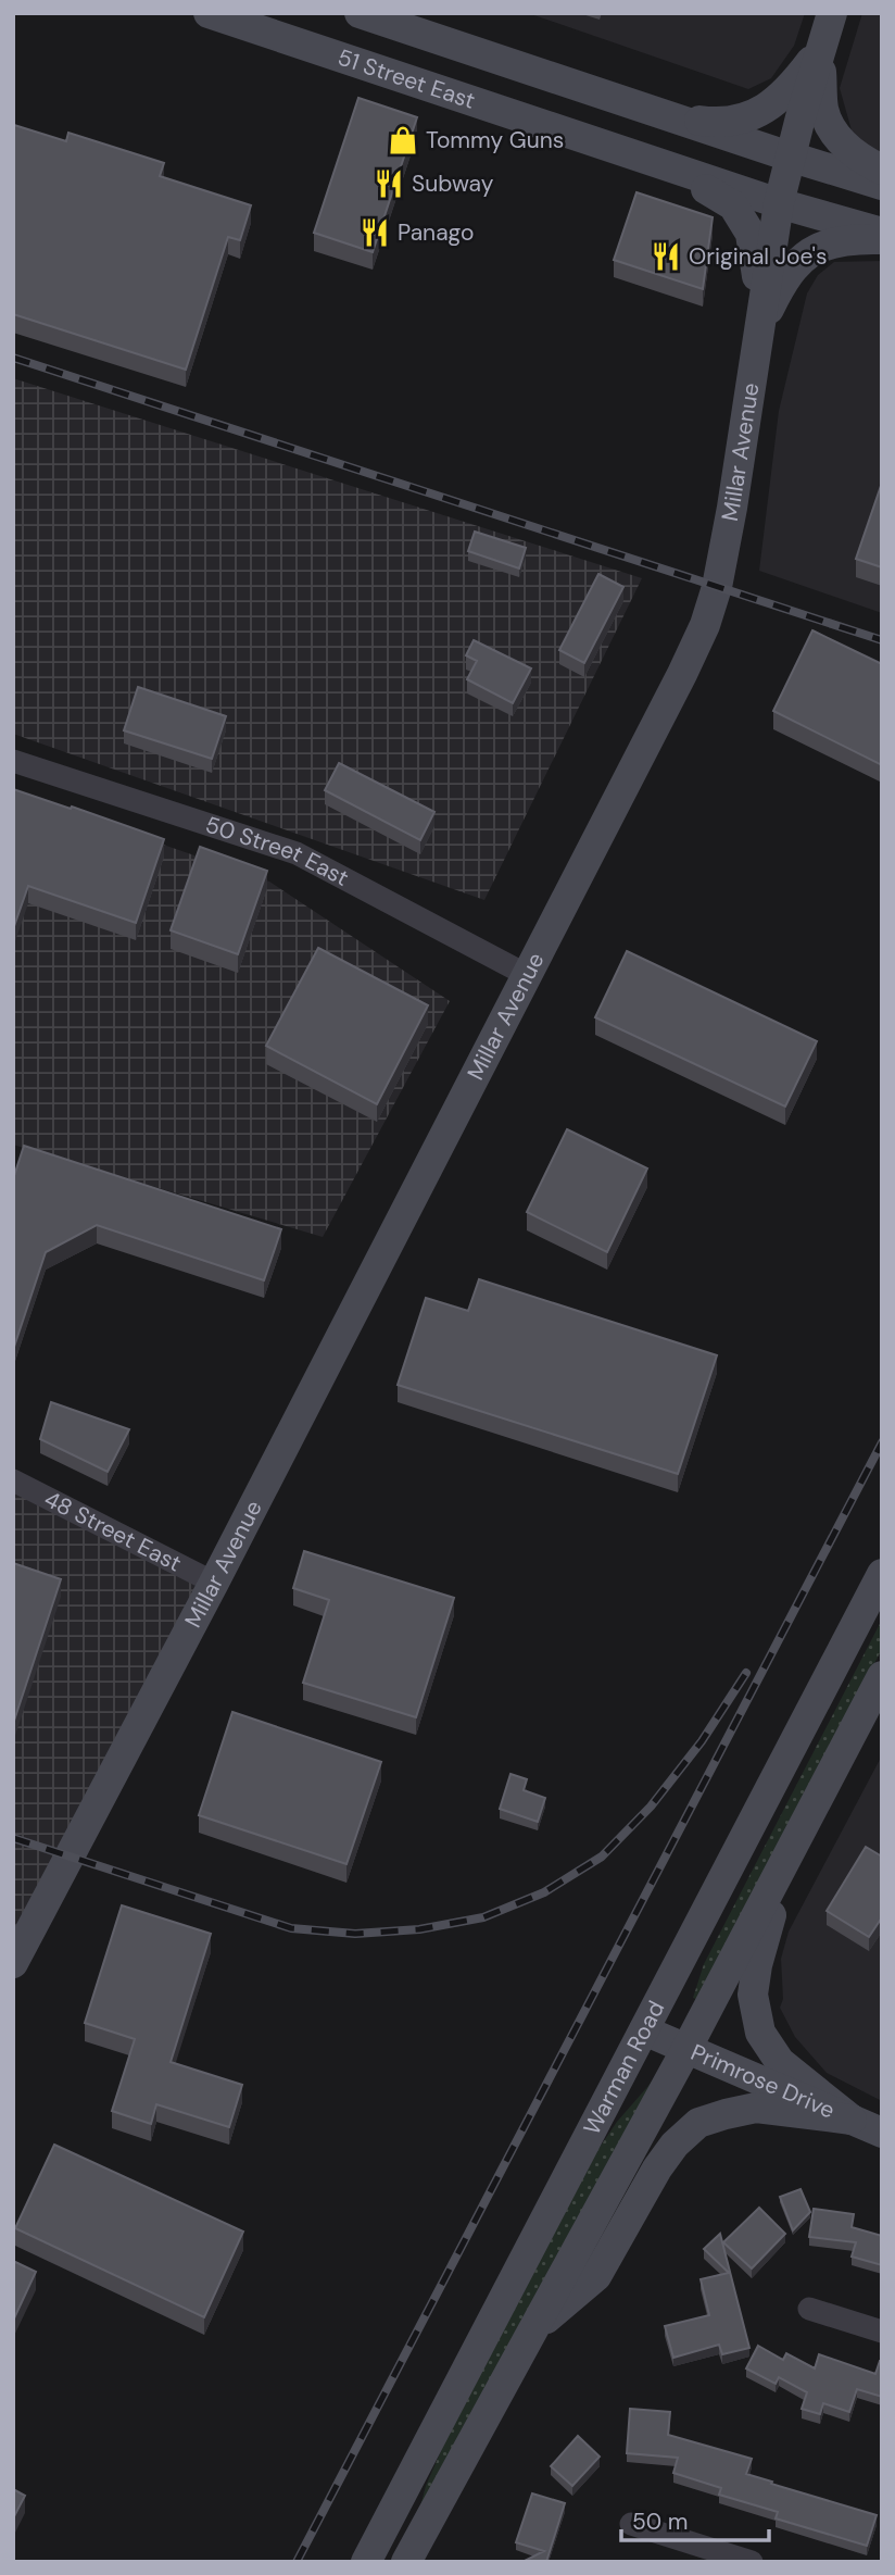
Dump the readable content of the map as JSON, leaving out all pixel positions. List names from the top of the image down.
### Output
{
  "streets": {
    "main road": [
      "51 Street East",
      "Millar Avenue",
      "Warman Road",
      "Primrose Drive"
    ],
    "street": ["50 Street East", "48 Street East"]
  },
  "crossings": [
    ["51 Street East", "Millar Avenue"],
    ["Millar Avenue", "50 Street East"],
    ["Millar Avenue", "48 Street East"],
    ["Warman Road", "Primrose Drive"]
  ],
  "places": {
    "shop": ["Tommy Guns"],
    "restaurant": ["Subway", "Panago", "Original Joe's"]
  },
  "scale_bar": "50 m"
}
